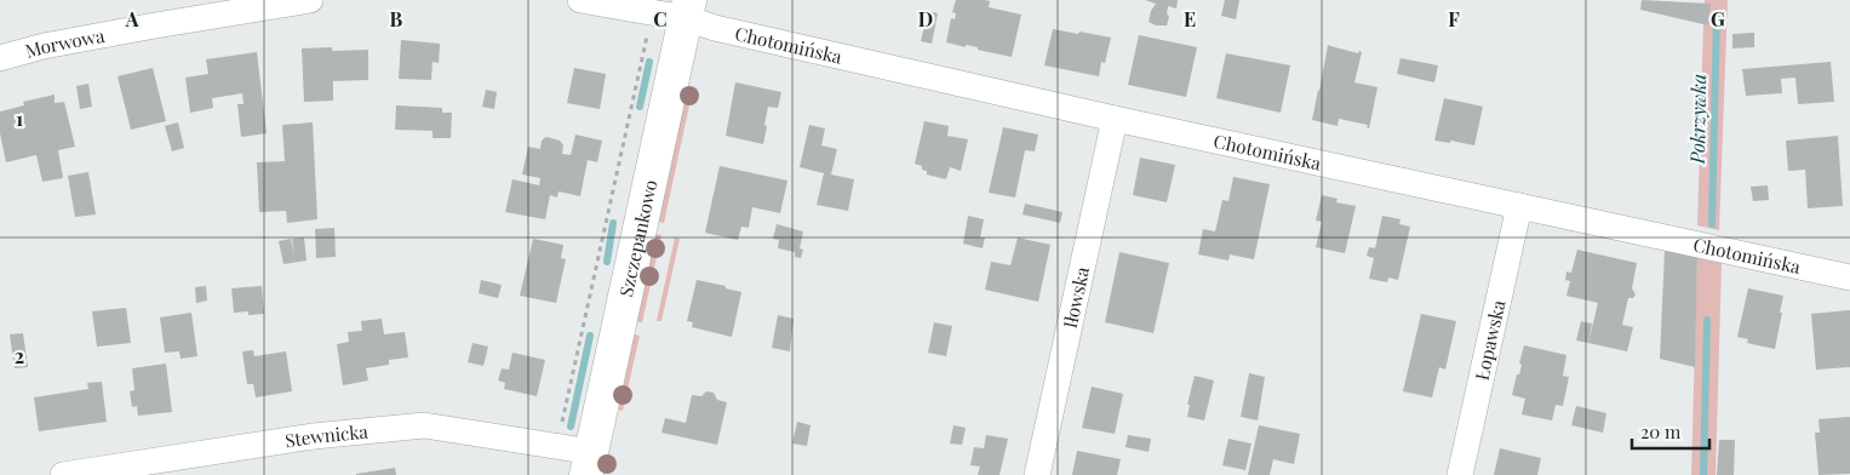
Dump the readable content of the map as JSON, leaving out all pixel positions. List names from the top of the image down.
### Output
{
  "streets": {
    "street": [
      "Morwowa",
      "Chotomińska",
      "Szczepankowo",
      "Iłowska",
      "Łopawska",
      "Stewnicka"
    ]
  },
  "crossings": [
    ["Chotomińska", "Szczepankowo"],
    ["Chotomińska", "Iłowska"],
    ["Chotomińska", "Łopawska"],
    ["Szczepankowo", "Stewnicka"]
  ],
  "water": ["Pokrzywka"],
  "scale_bar": "20 m",
  "grid": {
    "columns": [
      "A",
      "B",
      "C",
      "D",
      "E",
      "F",
      "G"
    ],
    "rows": ["1", "2"]
  }
}
